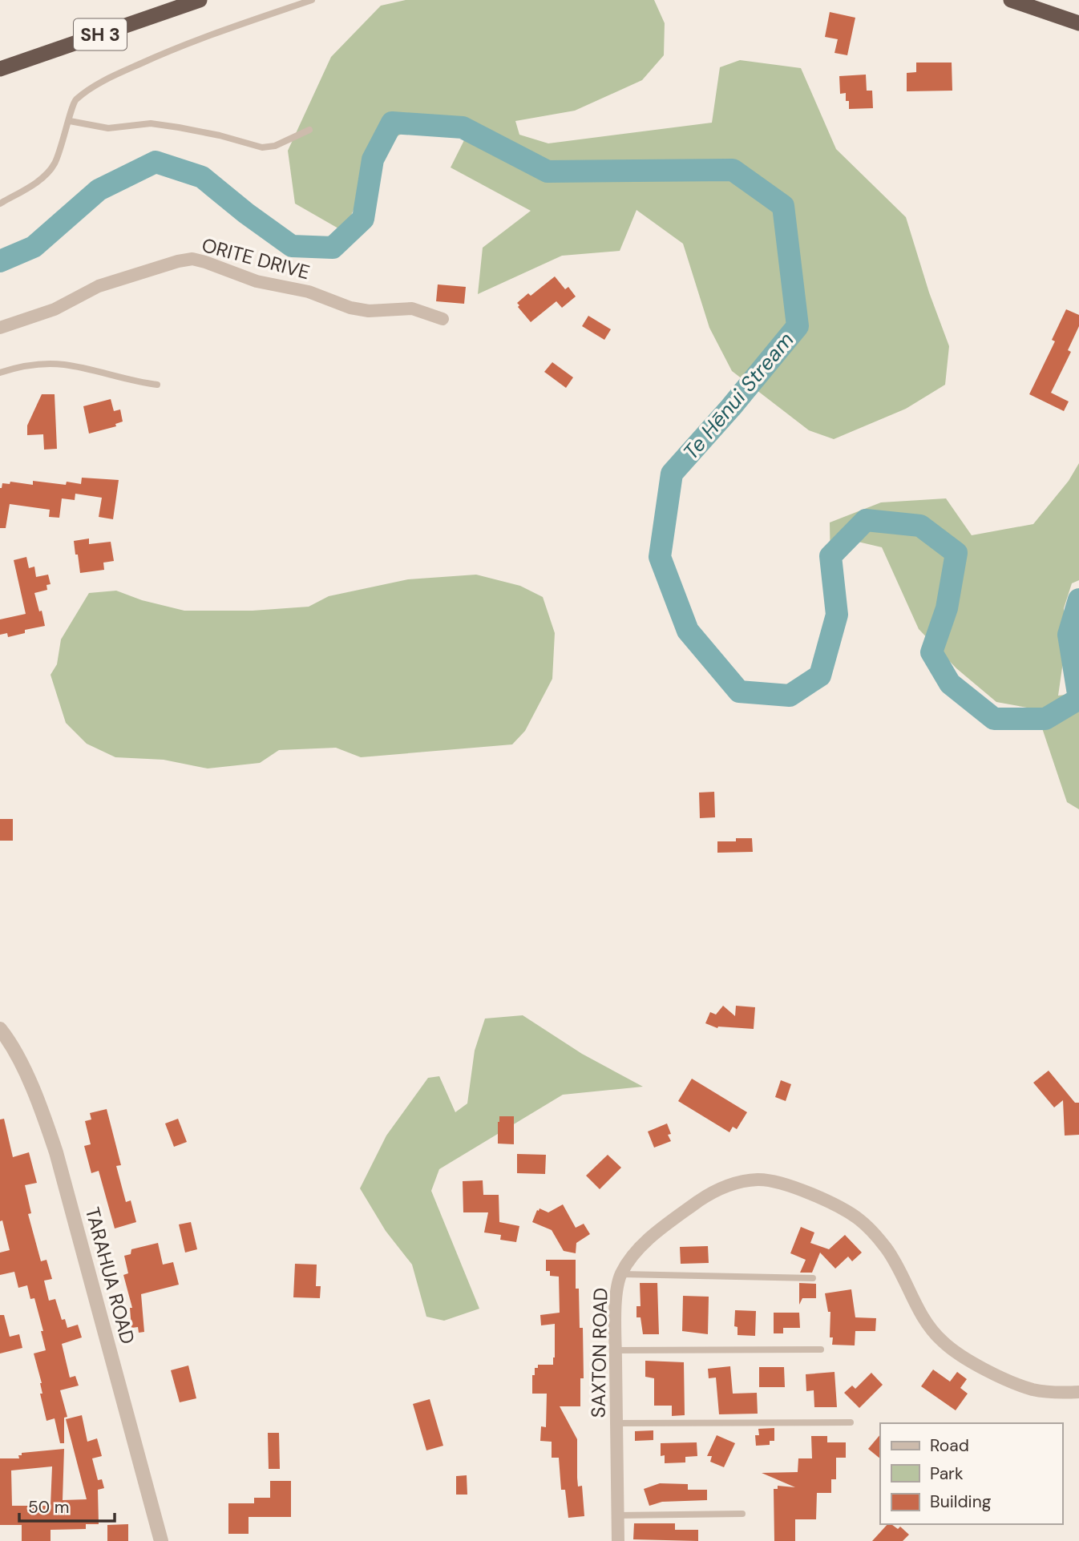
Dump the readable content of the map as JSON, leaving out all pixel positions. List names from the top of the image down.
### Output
{
  "streets": {
    "highway": ["SH 3"],
    "street": ["ORITE DRIVE", "TARAHUA ROAD", "SAXTON ROAD"]
  },
  "water": ["Te Hēnui Stream"],
  "legend": ["Road", "Park", "Building"],
  "scale_bar": "50 m"
}
